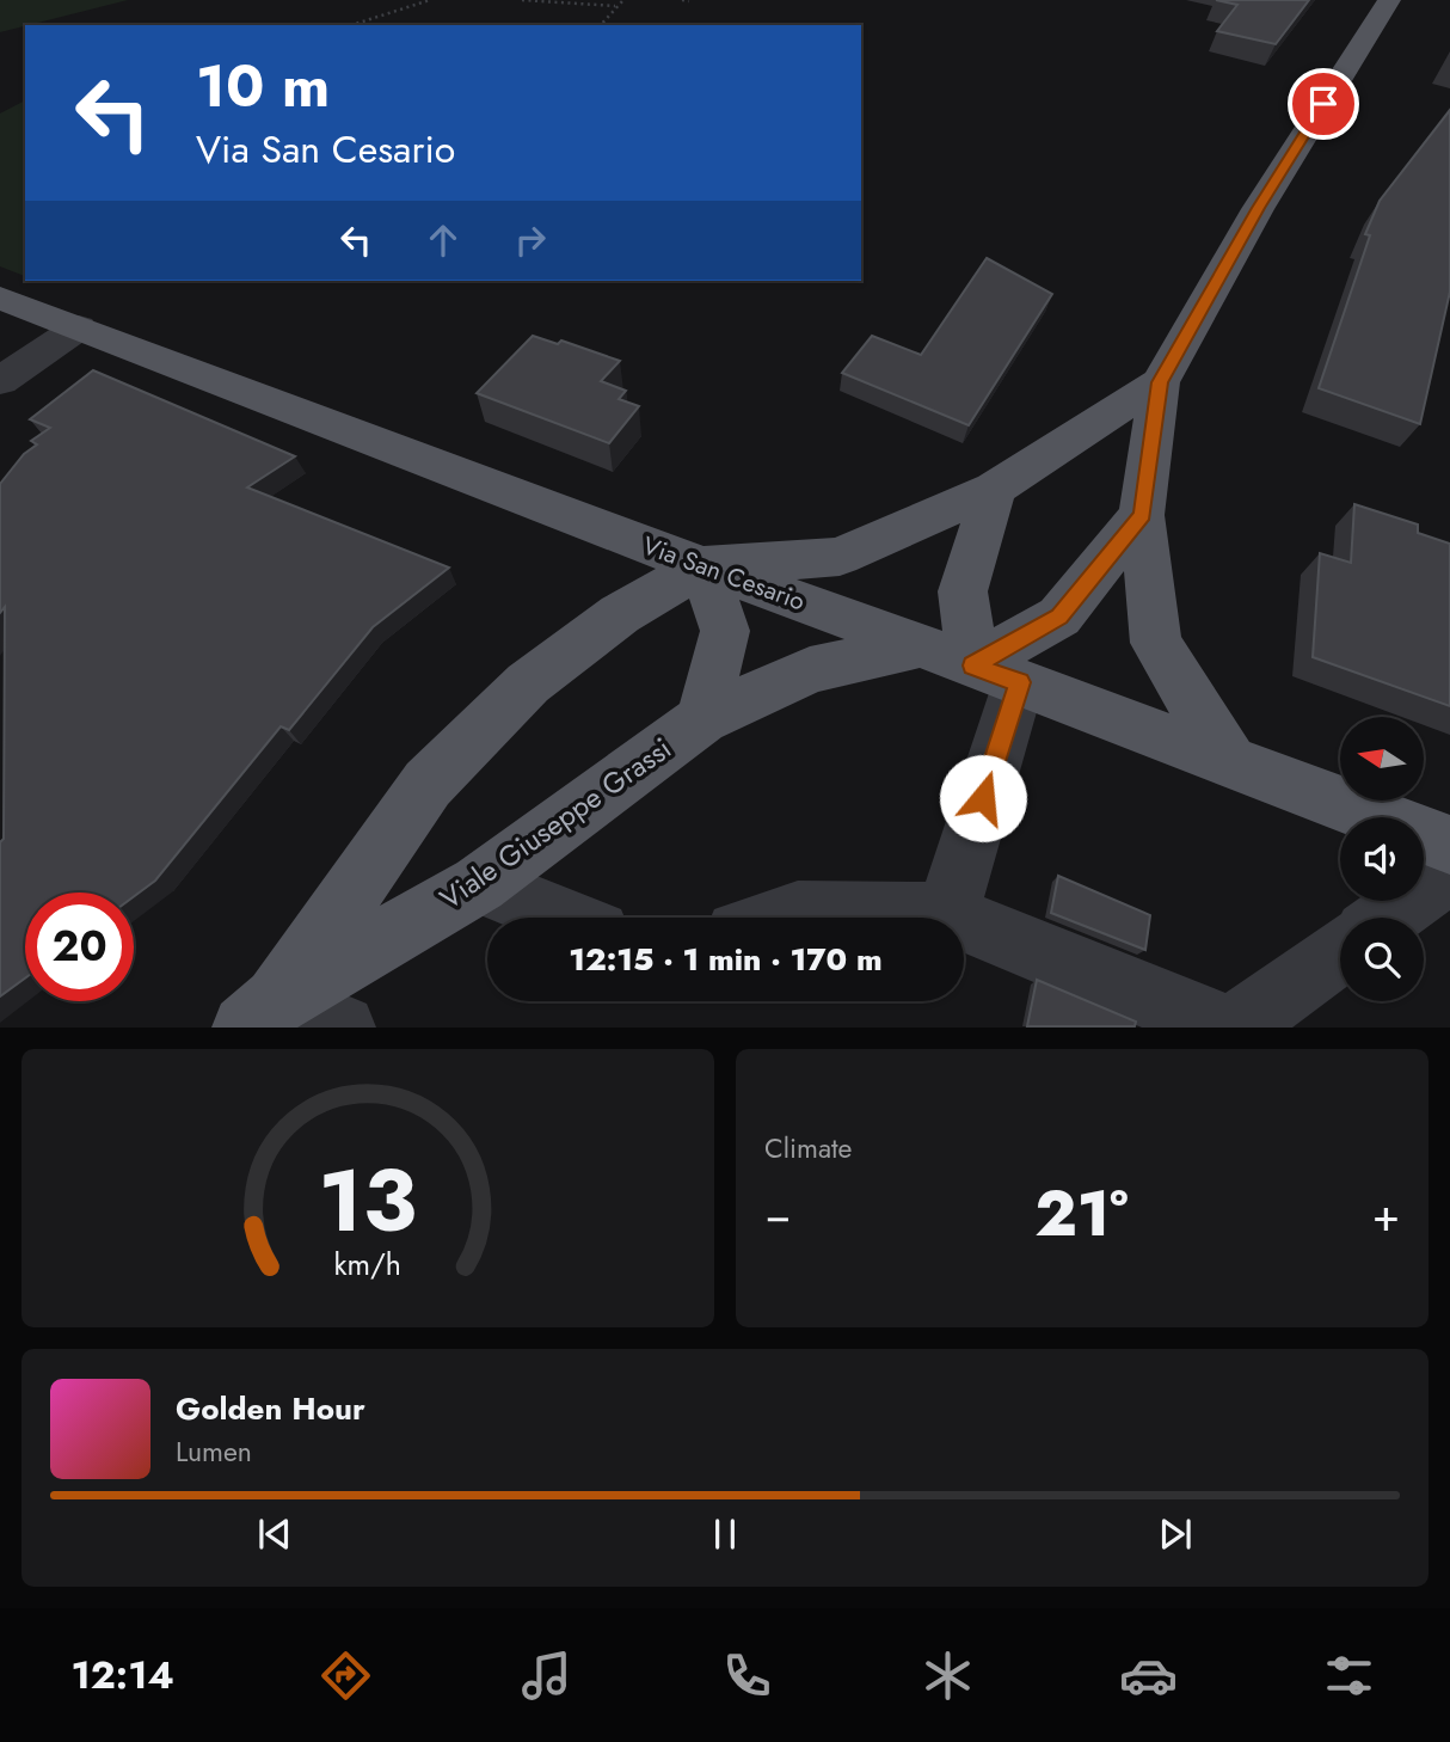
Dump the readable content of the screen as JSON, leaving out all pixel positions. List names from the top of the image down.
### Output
{
  "streets": {
    "main road": ["Via San Cesario", "Viale Giuseppe Grassi"]
  },
  "crossings": [
    ["Via San Cesario", "Viale Giuseppe Grassi"]
  ],
  "north": "left",
  "page": {
    "turn": ["10 m", "Via San Cesario"],
    "limit": "20",
    "trip": "12:15 · 1 min · 170 m",
    "tile": "Climate",
    "heat": ["−", "21°", "+"],
    "song": ["Golden Hour", "Lumen"],
    "tabs": "12:14",
    "gauge": ["13", "km/h"]
  }
}
